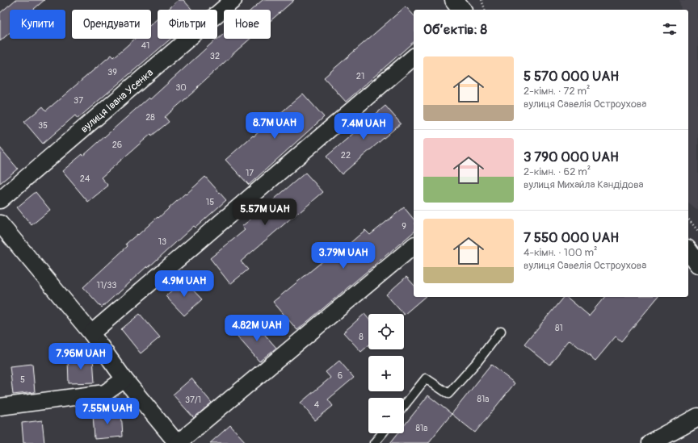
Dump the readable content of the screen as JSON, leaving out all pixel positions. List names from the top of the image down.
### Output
{
  "streets": {
    "street": ["вулиця Івана Усенка"]
  },
  "house_numbers": [
    "41",
    "32",
    "39",
    "21",
    "30",
    "37",
    "28",
    "35",
    "26",
    "22",
    "17",
    "24",
    "15",
    "9",
    "13",
    "11/33",
    "81",
    "8",
    "6",
    "5",
    "81а",
    "37/1",
    "4",
    "81а"
  ],
  "page": {
    "chip": [
      "Купити",
      "Орендувати",
      "Фільтри",
      "Нове"
    ],
    "heading": "Об’єктів: 8",
    "list": [
      {
        "name": "5 570 000 UAH",
        "note": "2-кімн. · 72 m² · вулиця Савелія Остроухова"
      },
      {
        "name": "3 790 000 UAH",
        "note": "2-кімн. · 62 m² · вулиця Михайла Кандідова"
      },
      {
        "name": "7 550 000 UAH",
        "note": "4-кімн. · 100 m² · вулиця Савелія Остроухова"
      }
    ],
    "price": [
      "8.7M UAH",
      "7.4M UAH",
      "5.57M UAH",
      "3.79M UAH",
      "4.9M UAH",
      "4.82M UAH",
      "7.96M UAH",
      "7.55M UAH"
    ],
    "map_buttons": ["+", "−"]
  }
}
